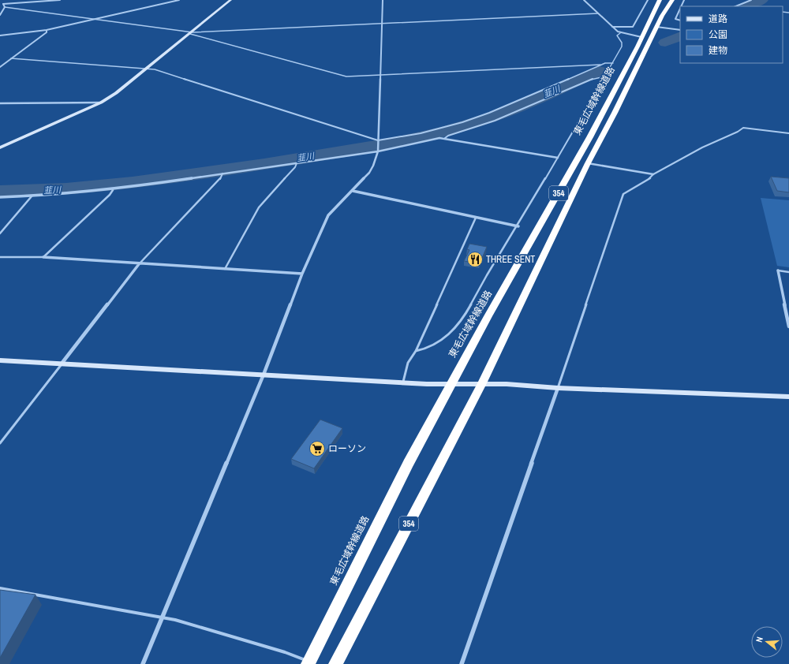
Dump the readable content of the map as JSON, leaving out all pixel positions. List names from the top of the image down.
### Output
{
  "streets": {
    "highway": ["東毛広域幹線道路", "354"]
  },
  "water": ["韮川"],
  "places": {
    "restaurant": ["THREE SENT"],
    "supermarket": ["ローソン"]
  },
  "legend": ["道路", "公園", "建物"],
  "north": "left"
}
